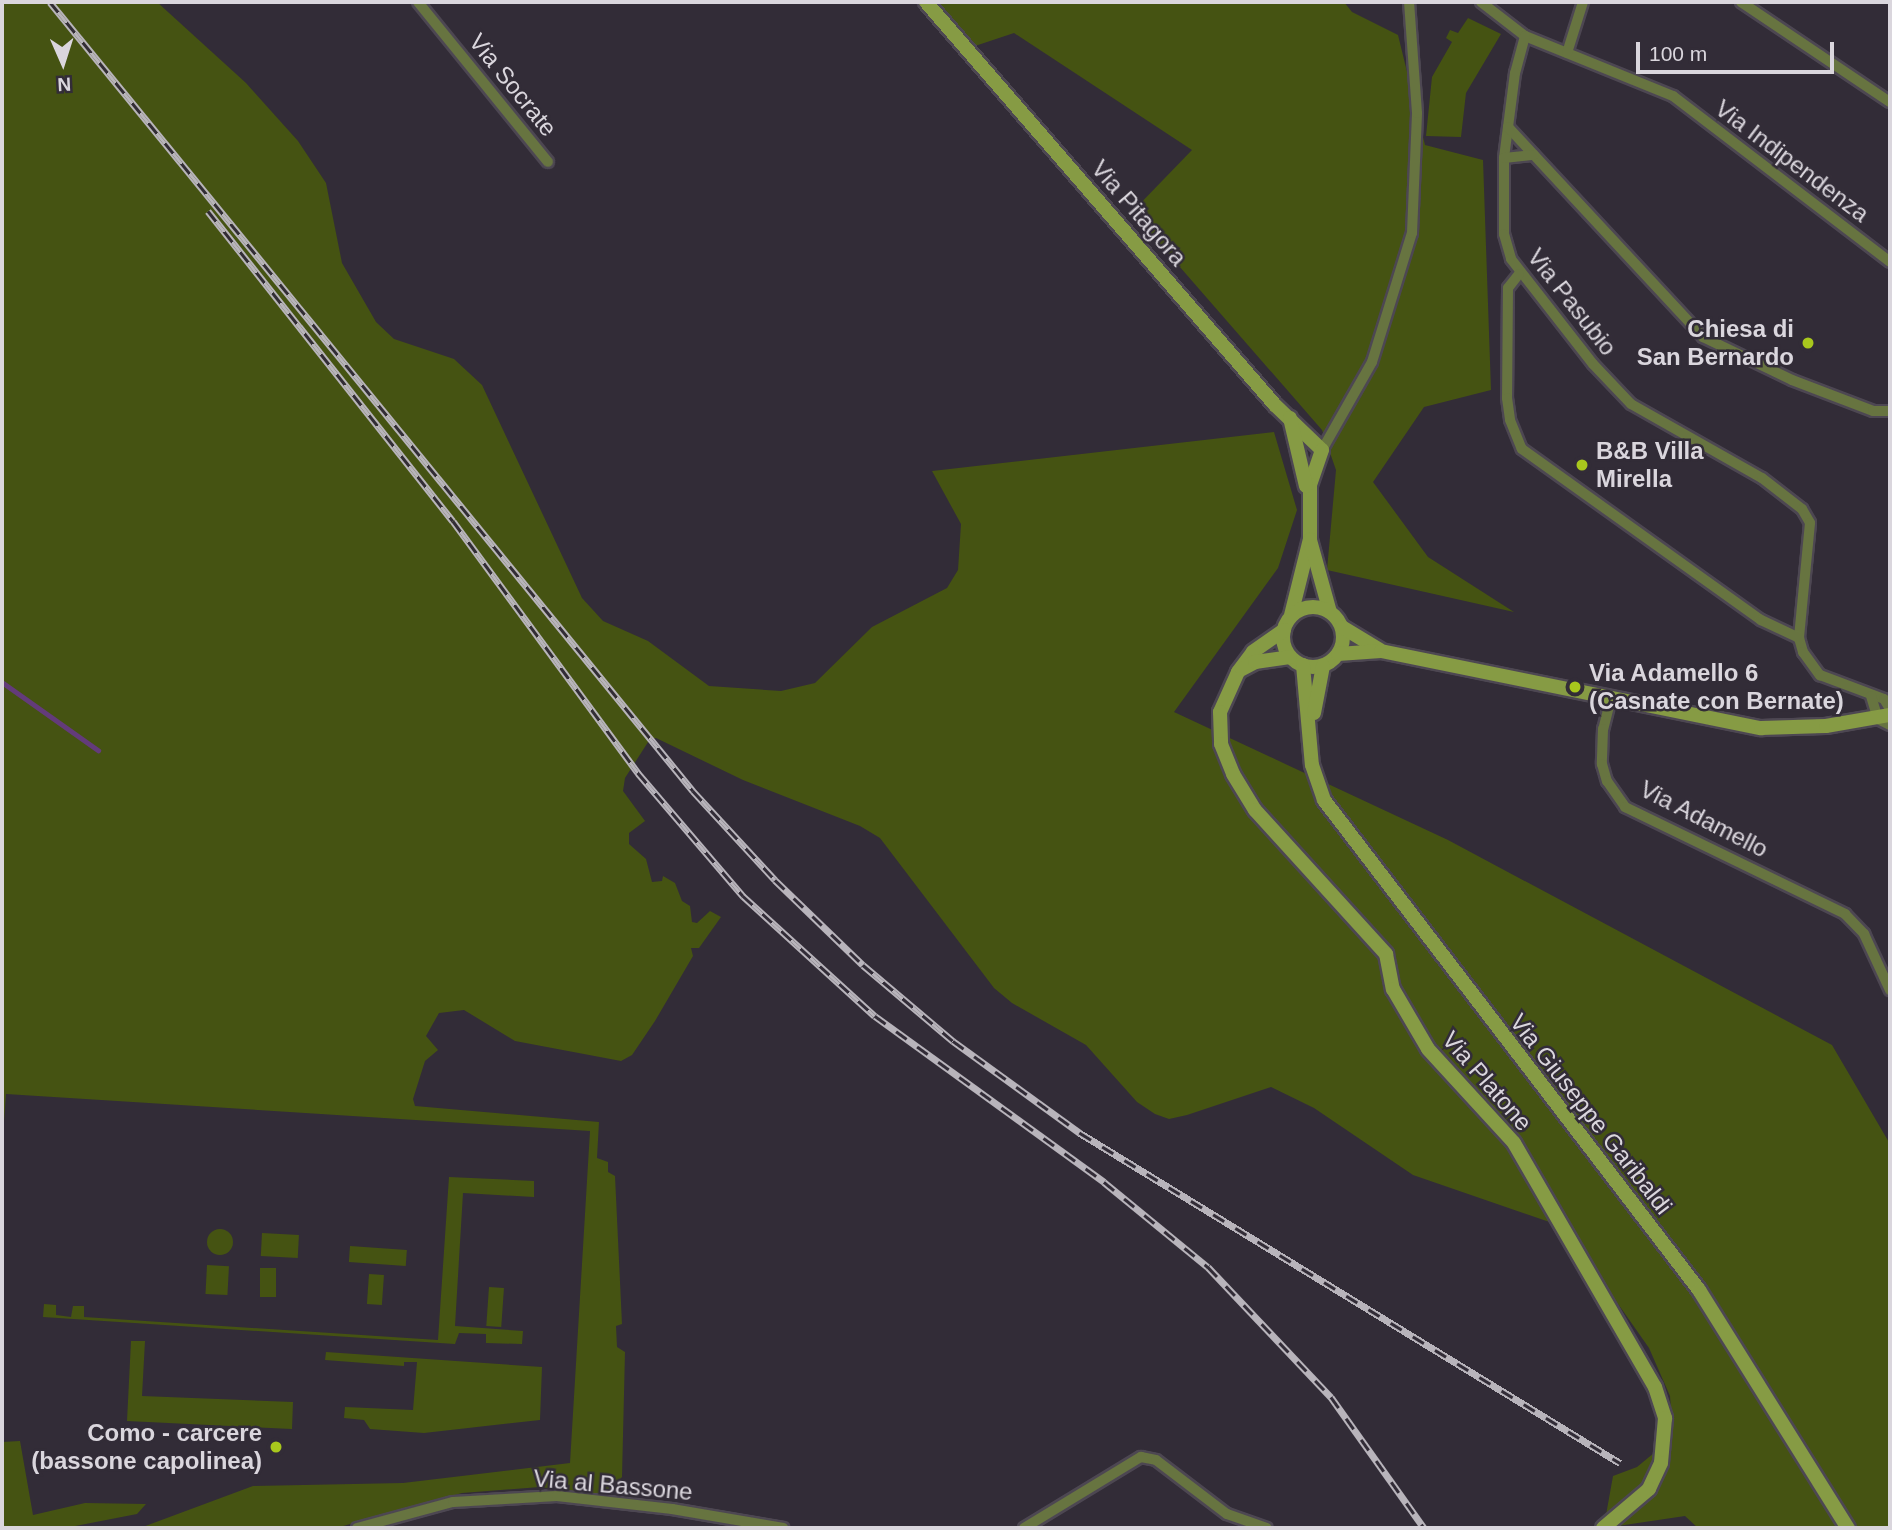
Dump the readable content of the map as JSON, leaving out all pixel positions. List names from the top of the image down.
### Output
{
  "streets": {
    "street": [
      "Via Socrate",
      "Via Indipendenza",
      "Via Pitagora",
      "Via Pasubio",
      "Via Adamello",
      "Via Platone",
      "Via Giuseppe Garibaldi",
      "Via al Bassone"
    ]
  },
  "crossings": [
    ["Via Indipendenza", "Via Pasubio"],
    ["Via Platone", "Via Giuseppe Garibaldi"]
  ],
  "places": [
    "Chiesa di San Bernardo",
    "B&B Villa Mirella",
    "Via Adamello 6 (Casnate con Bernate)",
    "Como - carcere (bassone capolinea)"
  ],
  "scale_bar": "100 m",
  "north": "bottom"
}
